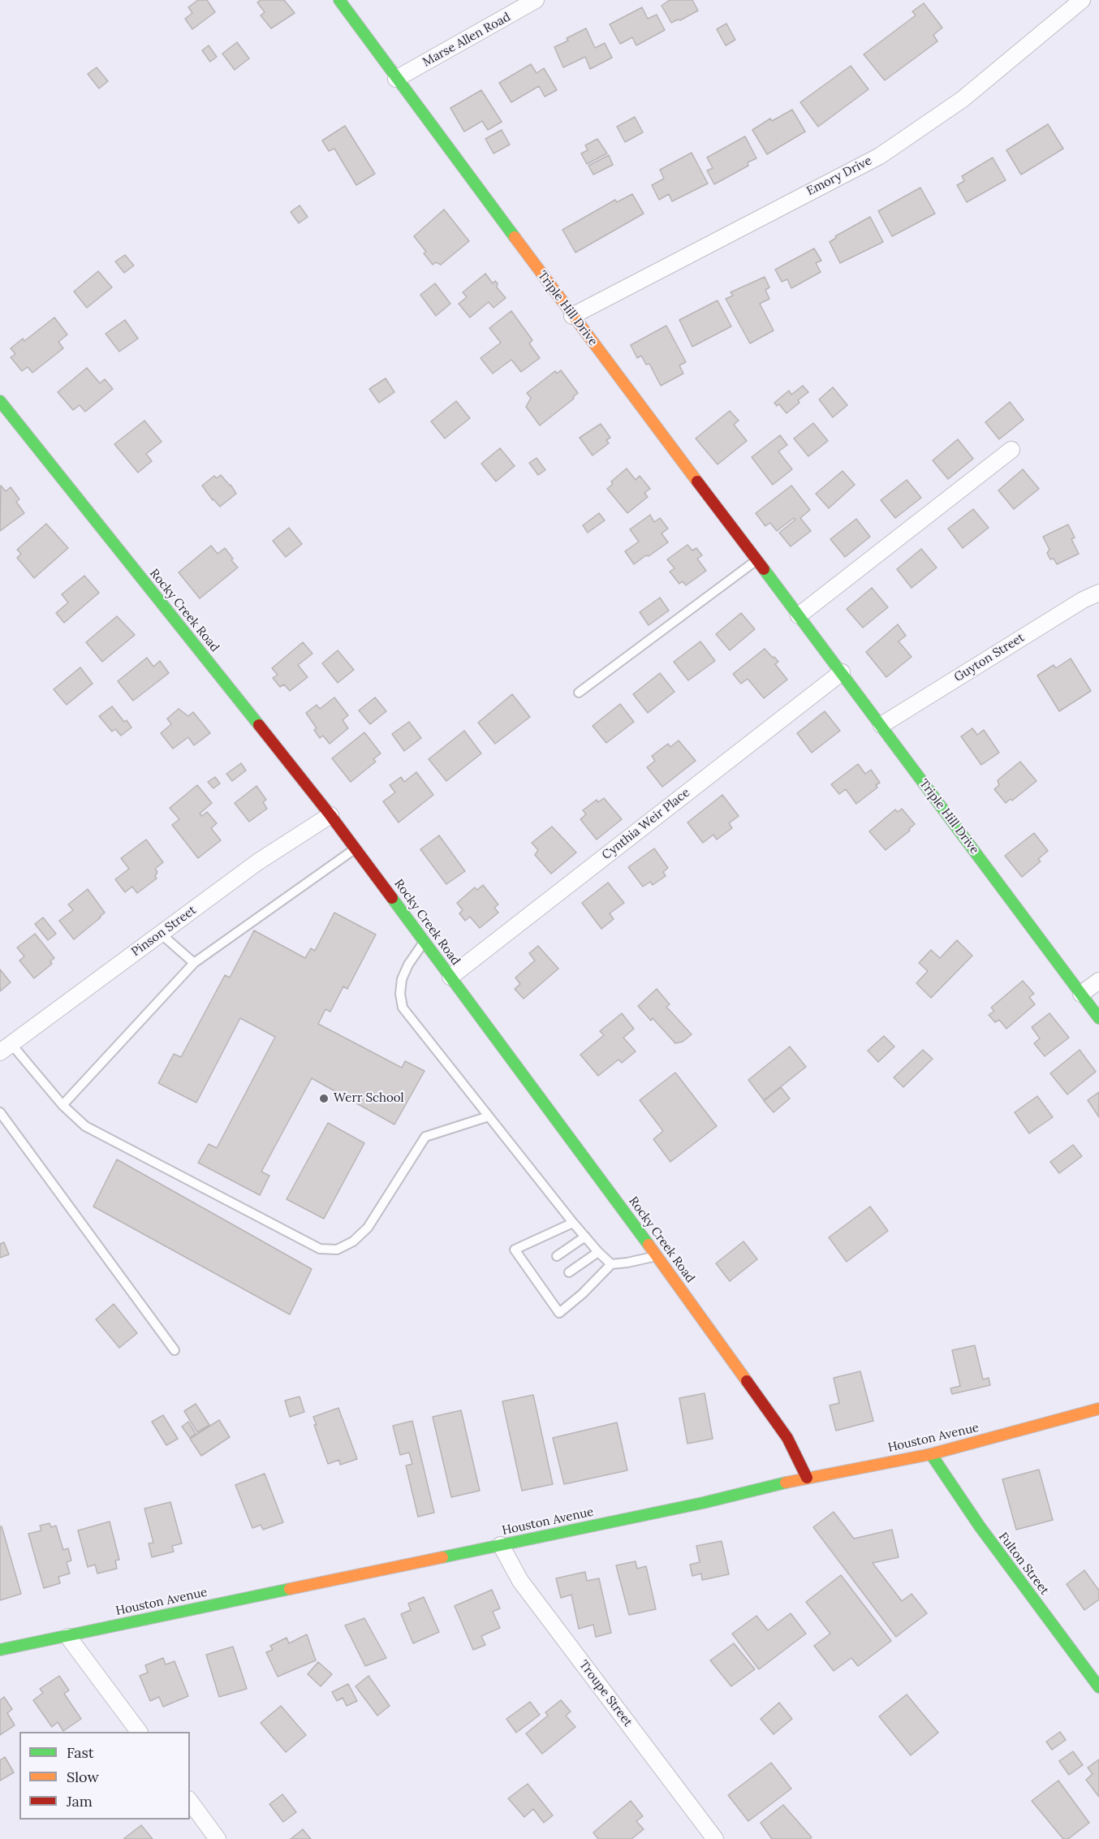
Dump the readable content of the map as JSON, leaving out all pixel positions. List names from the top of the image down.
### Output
{
  "streets": {
    "street": [
      "Marse Allen Road",
      "Emory Drive",
      "Triple Hill Drive",
      "Rocky Creek Road",
      "Guyton Street",
      "Cynthia Weir Place",
      "Pinson Street",
      "Houston Avenue",
      "Fulton Street",
      "Troupe Street"
    ]
  },
  "crossings": [
    ["Marse Allen Road", "Triple Hill Drive"],
    ["Emory Drive", "Triple Hill Drive"],
    ["Triple Hill Drive", "Guyton Street"],
    ["Triple Hill Drive", "Cynthia Weir Place"],
    ["Rocky Creek Road", "Cynthia Weir Place"],
    ["Rocky Creek Road", "Pinson Street"],
    ["Rocky Creek Road", "Houston Avenue"],
    ["Houston Avenue", "Fulton Street"],
    ["Houston Avenue", "Troupe Street"]
  ],
  "places": ["Werr School"],
  "legend": ["Fast", "Slow", "Jam"]
}
